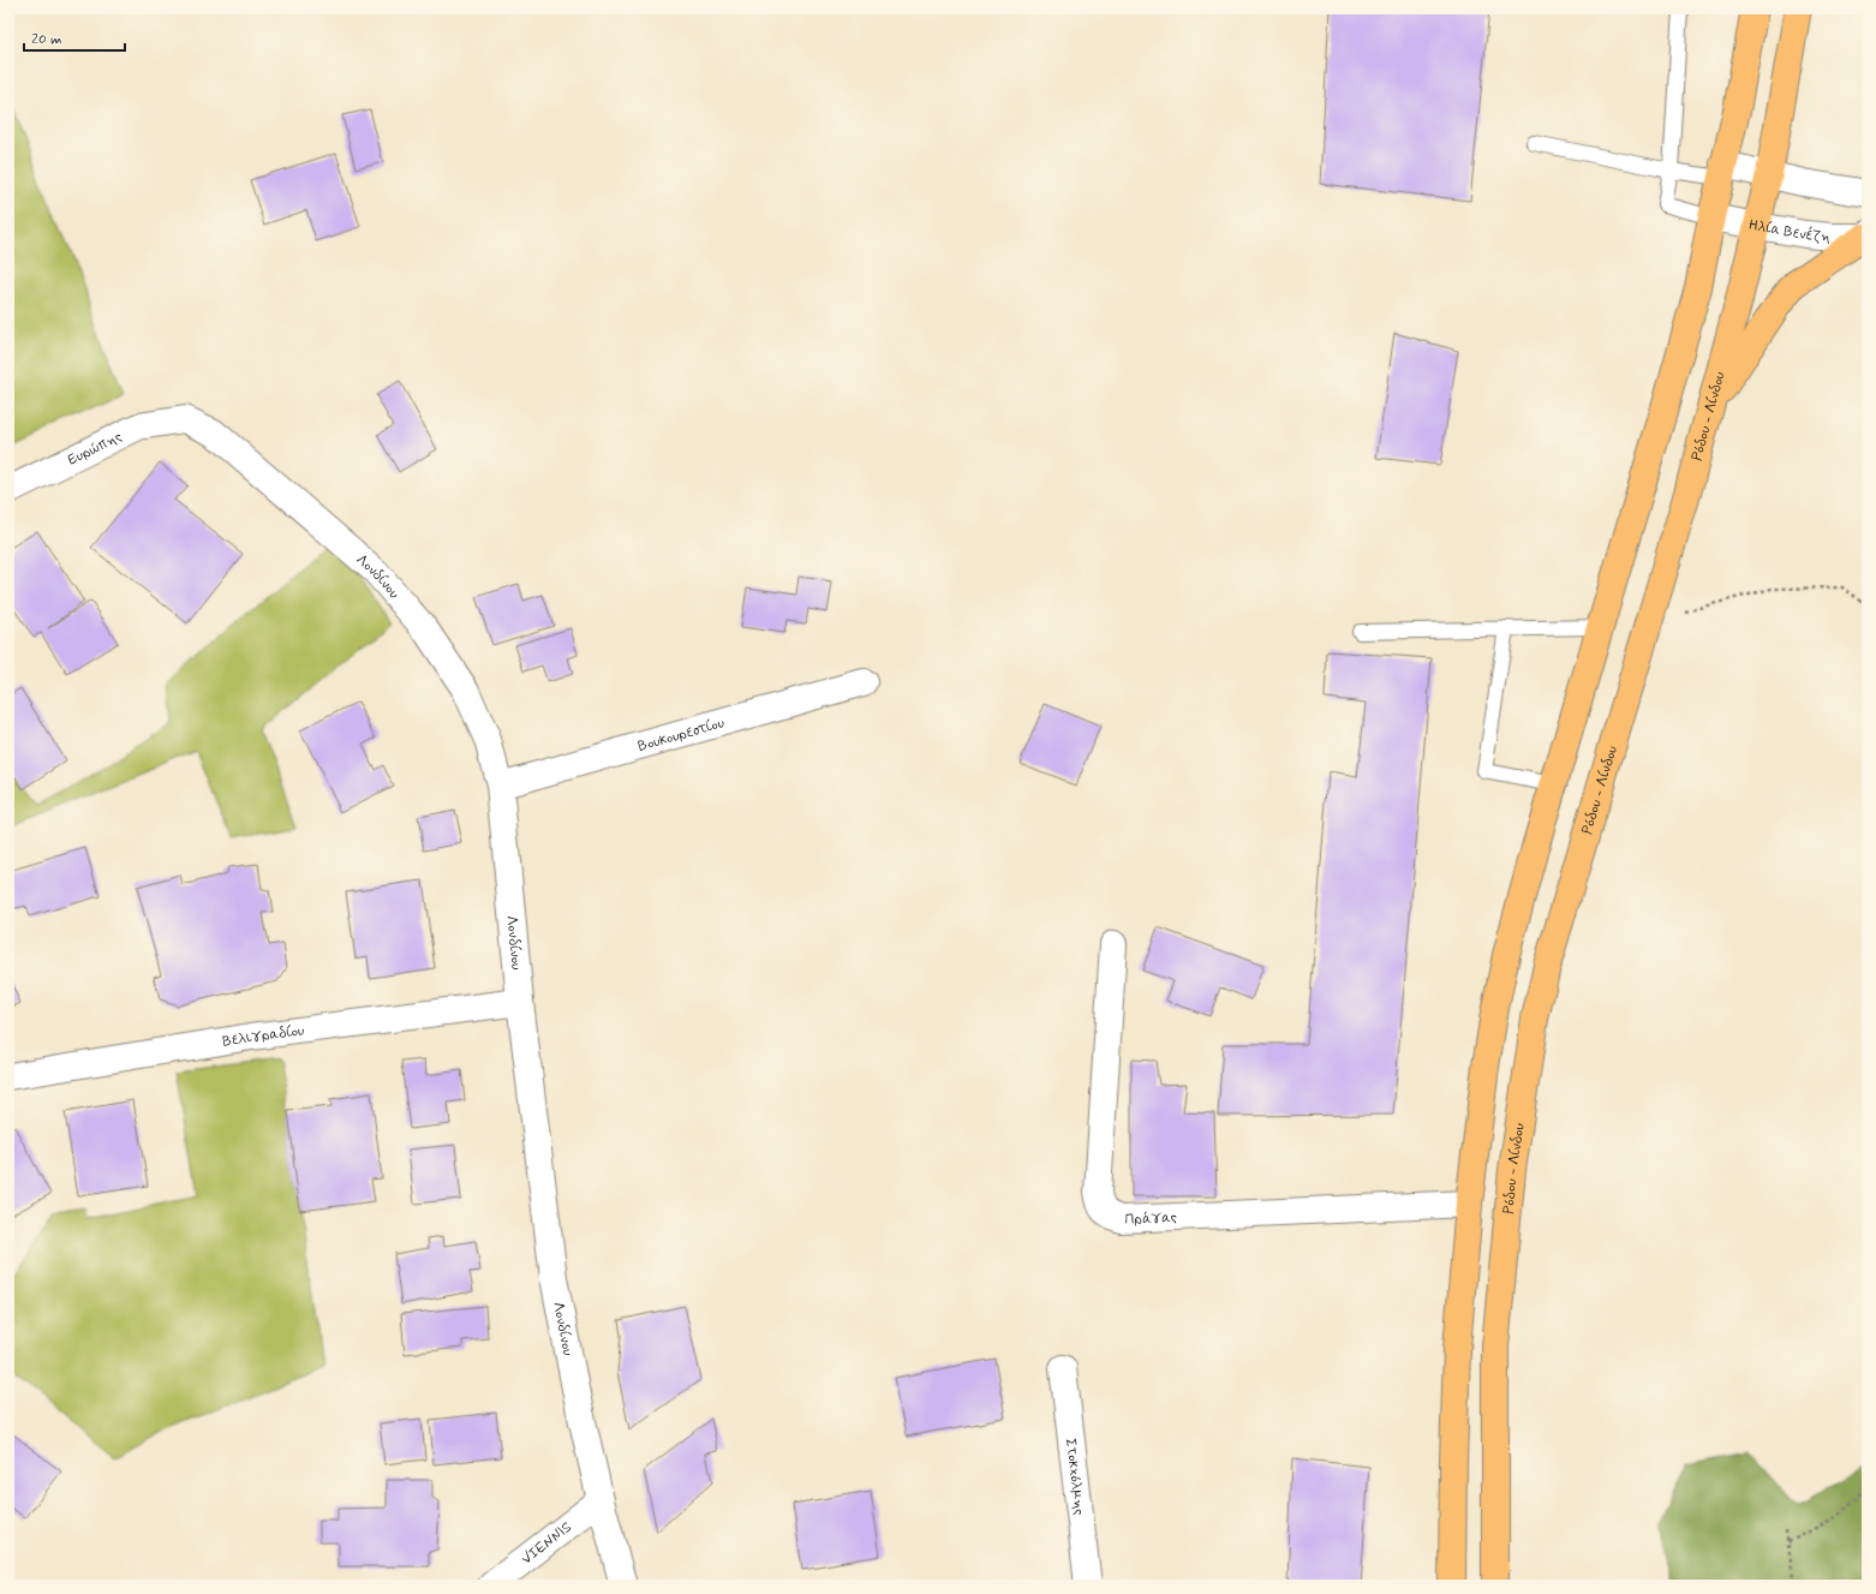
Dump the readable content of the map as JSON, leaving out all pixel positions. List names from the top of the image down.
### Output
{
  "streets": {
    "main road": ["Ρόδου - Λίνδου"],
    "street": [
      "Ηλία Βενέζη",
      "Ευρώπης",
      "Λονδίνου",
      "Βουκουρεστίου",
      "Βελιγραδίου",
      "Πράγας",
      "Στοκχόλμης",
      "VIENNIS"
    ]
  },
  "crossings": [
    ["Ηλία Βενέζη", "Ρόδου - Λίνδου"],
    ["Ευρώπης", "Λονδίνου"],
    ["Λονδίνου", "Βουκουρεστίου"],
    ["Λονδίνου", "Βελιγραδίου"],
    ["Λονδίνου", "VIENNIS"]
  ],
  "scale_bar": "20 m"
}
